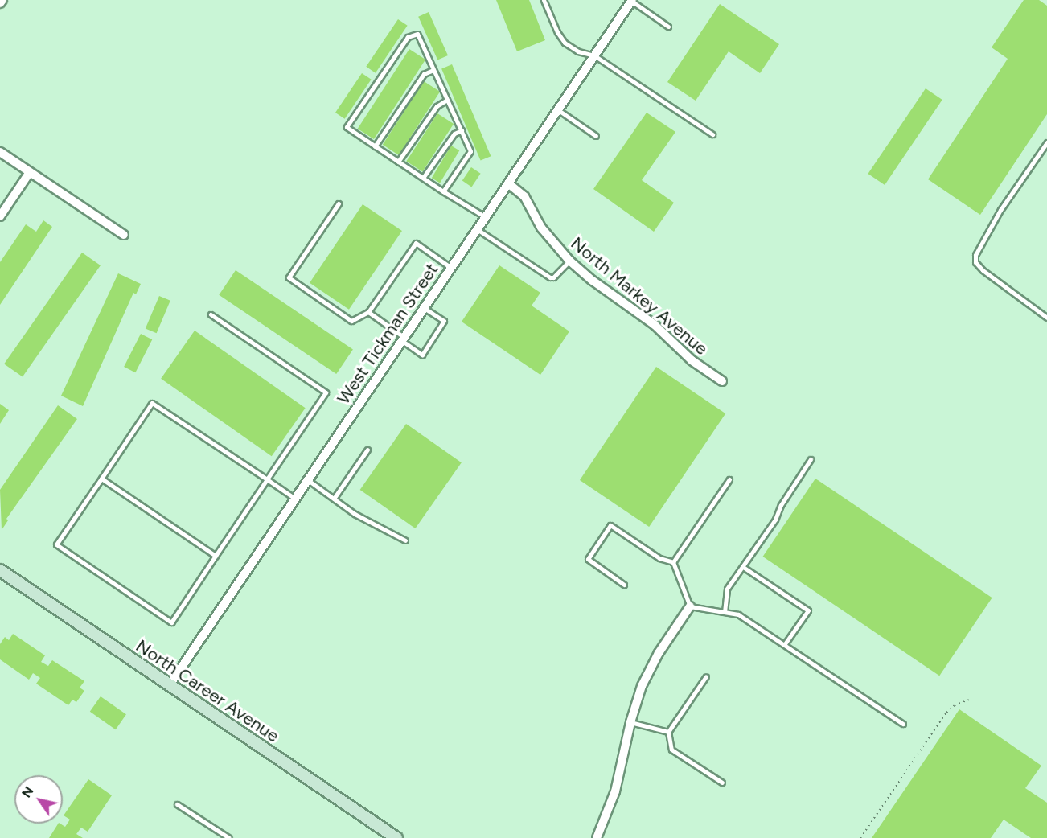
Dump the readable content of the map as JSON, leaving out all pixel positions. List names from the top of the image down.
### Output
{
  "streets": {
    "street": ["North Markey Avenue", "West Tickman Street", "North Career Avenue"]
  },
  "crossings": [
    ["North Markey Avenue", "West Tickman Street"],
    ["West Tickman Street", "North Career Avenue"]
  ],
  "north": "top left"
}
